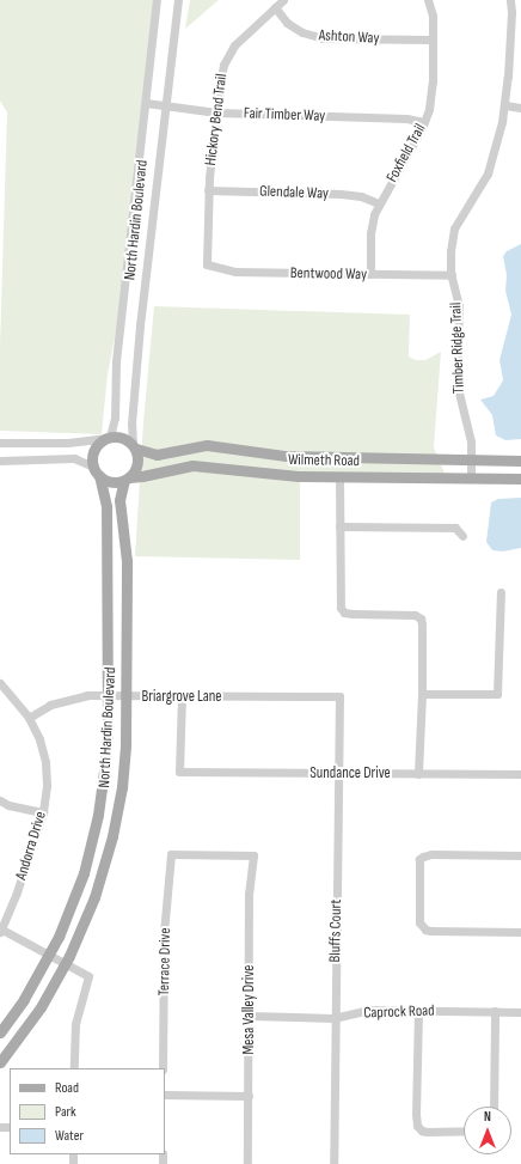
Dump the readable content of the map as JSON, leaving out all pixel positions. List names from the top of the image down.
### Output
{
  "streets": {
    "main road": ["North Hardin Boulevard", "Wilmeth Road"],
    "street": [
      "Ashton Way",
      "Fair Timber Way",
      "Hickory Bend Trail",
      "Foxfield Trail",
      "Glendale Way",
      "Bentwood Way",
      "Timber Ridge Trail",
      "Briargrove Lane",
      "Sundance Drive",
      "Andorra Drive",
      "Bluffs Court",
      "Terrace Drive",
      "Mesa Valley Drive",
      "Caprock Road"
    ]
  },
  "crossings": [
    ["Ashton Way", "Hickory Bend Trail"],
    ["Ashton Way", "Foxfield Trail"],
    ["Fair Timber Way", "Hickory Bend Trail"],
    ["Fair Timber Way", "Foxfield Trail"],
    ["Fair Timber Way", "North Hardin Boulevard"],
    ["Hickory Bend Trail", "Glendale Way"],
    ["Hickory Bend Trail", "Bentwood Way"],
    ["Foxfield Trail", "Glendale Way"],
    ["Foxfield Trail", "Bentwood Way"],
    ["North Hardin Boulevard", "Wilmeth Road"],
    ["North Hardin Boulevard", "Briargrove Lane"],
    ["Bentwood Way", "Timber Ridge Trail"],
    ["Timber Ridge Trail", "Wilmeth Road"],
    ["Briargrove Lane", "Sundance Drive"],
    ["Briargrove Lane", "Andorra Drive"],
    ["Briargrove Lane", "Bluffs Court"],
    ["Sundance Drive", "Bluffs Court"],
    ["Bluffs Court", "Caprock Road"],
    ["Terrace Drive", "Mesa Valley Drive"],
    ["Mesa Valley Drive", "Caprock Road"]
  ],
  "legend": ["Road", "Park", "Water"],
  "north": "top"
}
